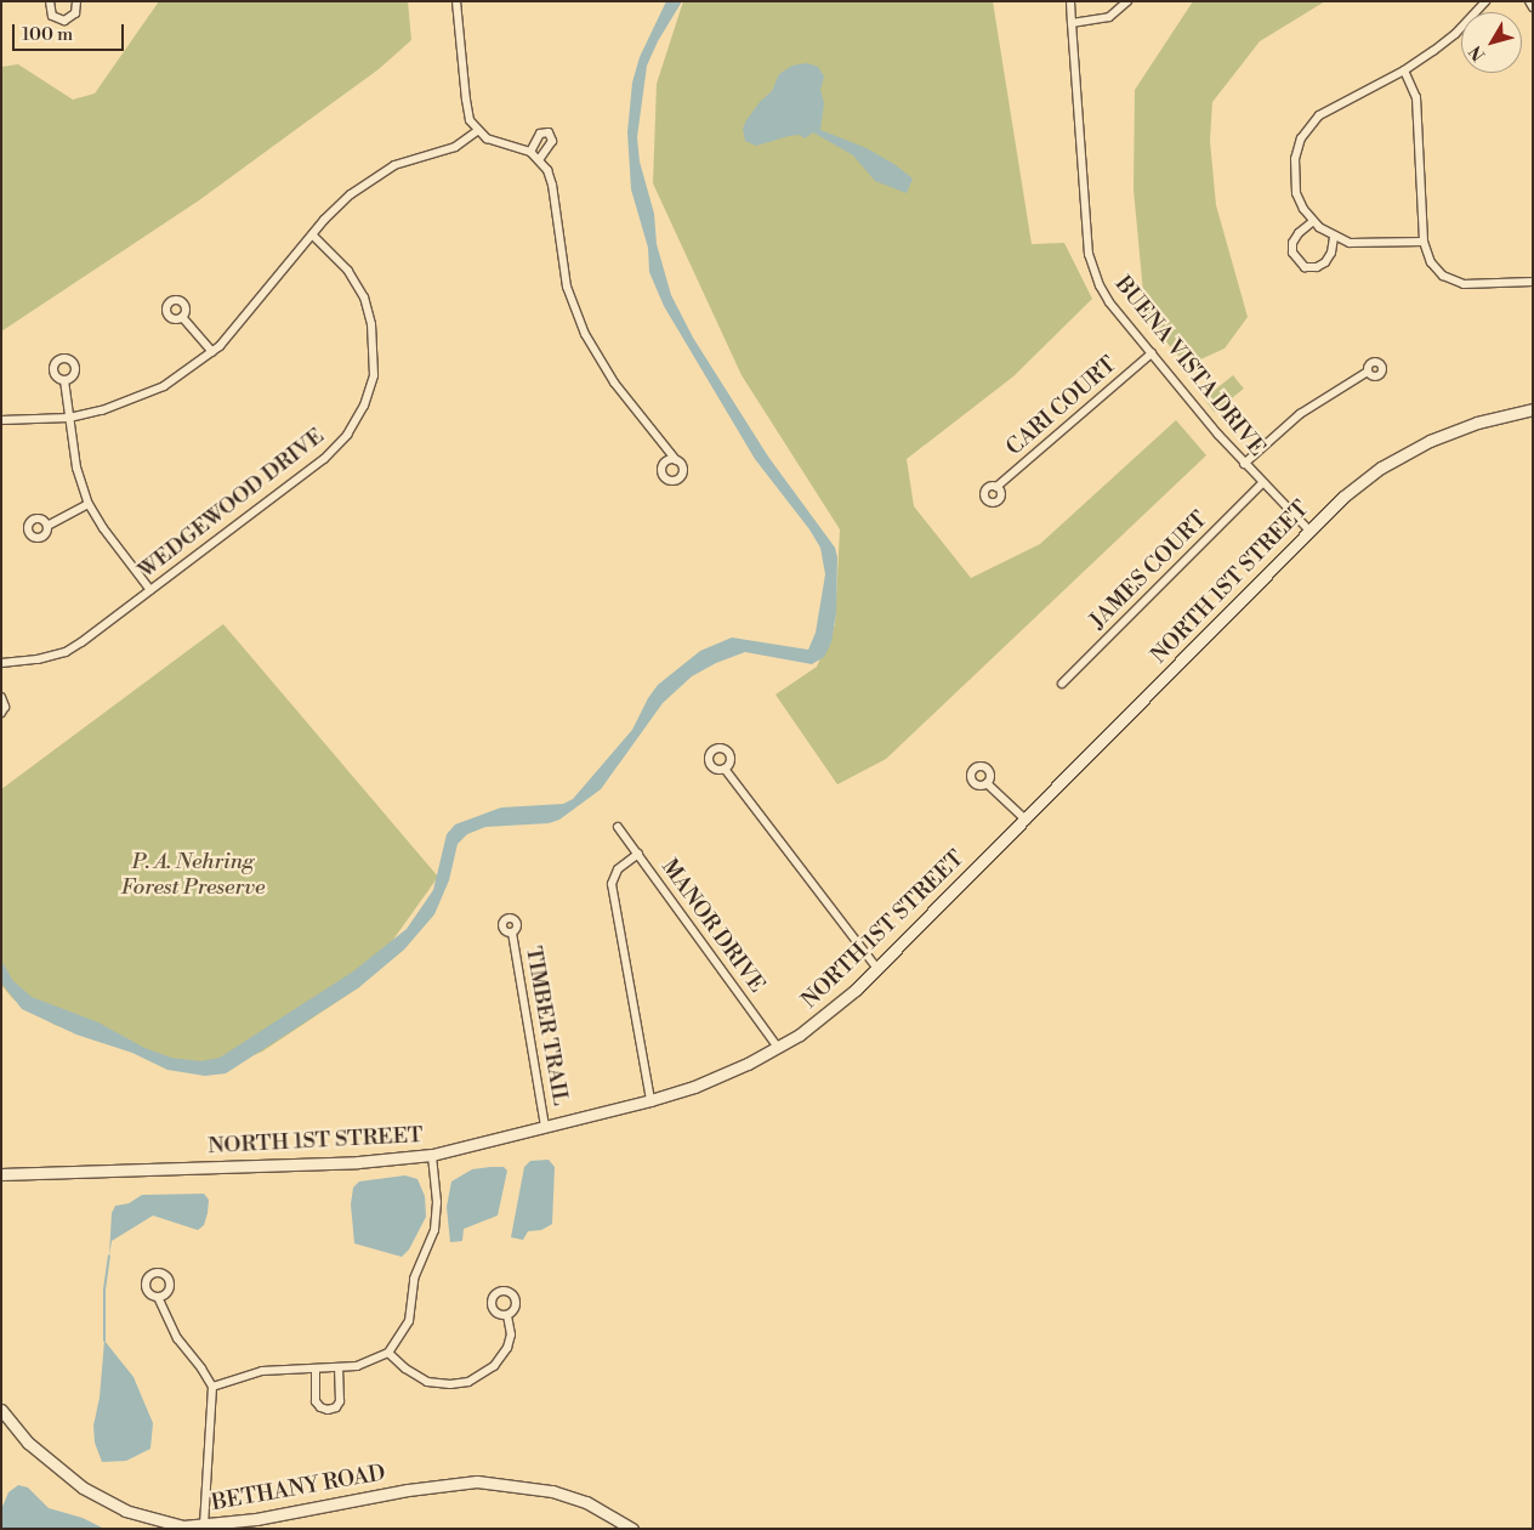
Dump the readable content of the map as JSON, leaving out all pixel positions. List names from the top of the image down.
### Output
{
  "streets": {
    "street": [
      "BUENA VISTA DRIVE",
      "CARI COURT",
      "WEDGEWOOD DRIVE",
      "JAMES COURT",
      "NORTH 1ST STREET",
      "MANOR DRIVE",
      "TIMBER TRAIL",
      "BETHANY ROAD"
    ]
  },
  "crossings": [
    ["BUENA VISTA DRIVE", "CARI COURT"],
    ["BUENA VISTA DRIVE", "JAMES COURT"],
    ["BUENA VISTA DRIVE", "NORTH 1ST STREET"],
    ["NORTH 1ST STREET", "MANOR DRIVE"],
    ["NORTH 1ST STREET", "TIMBER TRAIL"]
  ],
  "parks": ["P. A. Nehring Forest Preserve"],
  "scale_bar": "100 m",
  "north": "bottom left"
}
